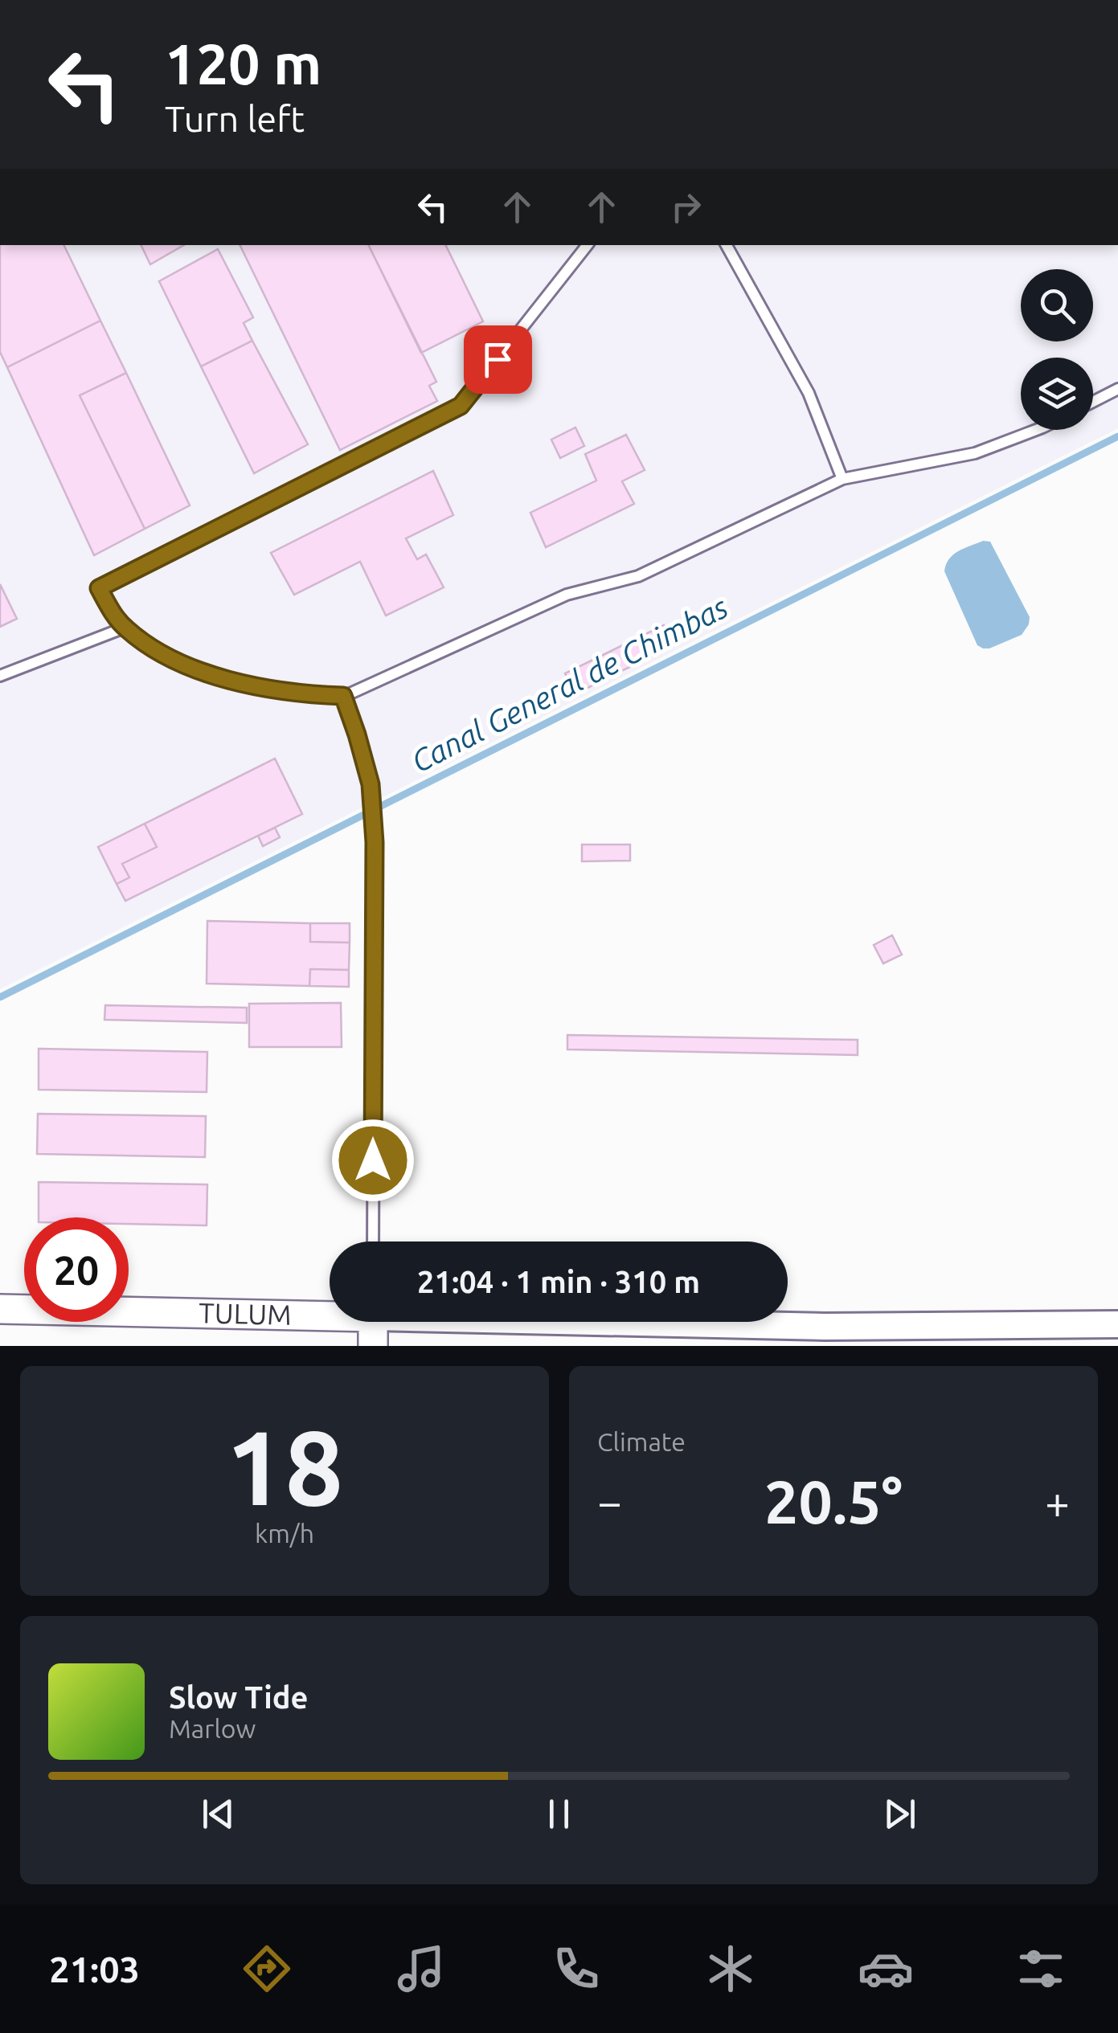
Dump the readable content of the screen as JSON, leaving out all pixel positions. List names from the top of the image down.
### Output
{
  "streets": {
    "main road": ["TULUM"]
  },
  "water": ["Canal General de Chimbas"],
  "page": {
    "turn": ["120 m", "Turn left"],
    "limit": "20",
    "trip": "21:04 · 1 min · 310 m",
    "tile": [
      ["18", "km/h"],
      "Climate"
    ],
    "heat": ["−", "20.5°", "+"],
    "song": ["Slow Tide", "Marlow"],
    "tabs": "21:03"
  }
}
